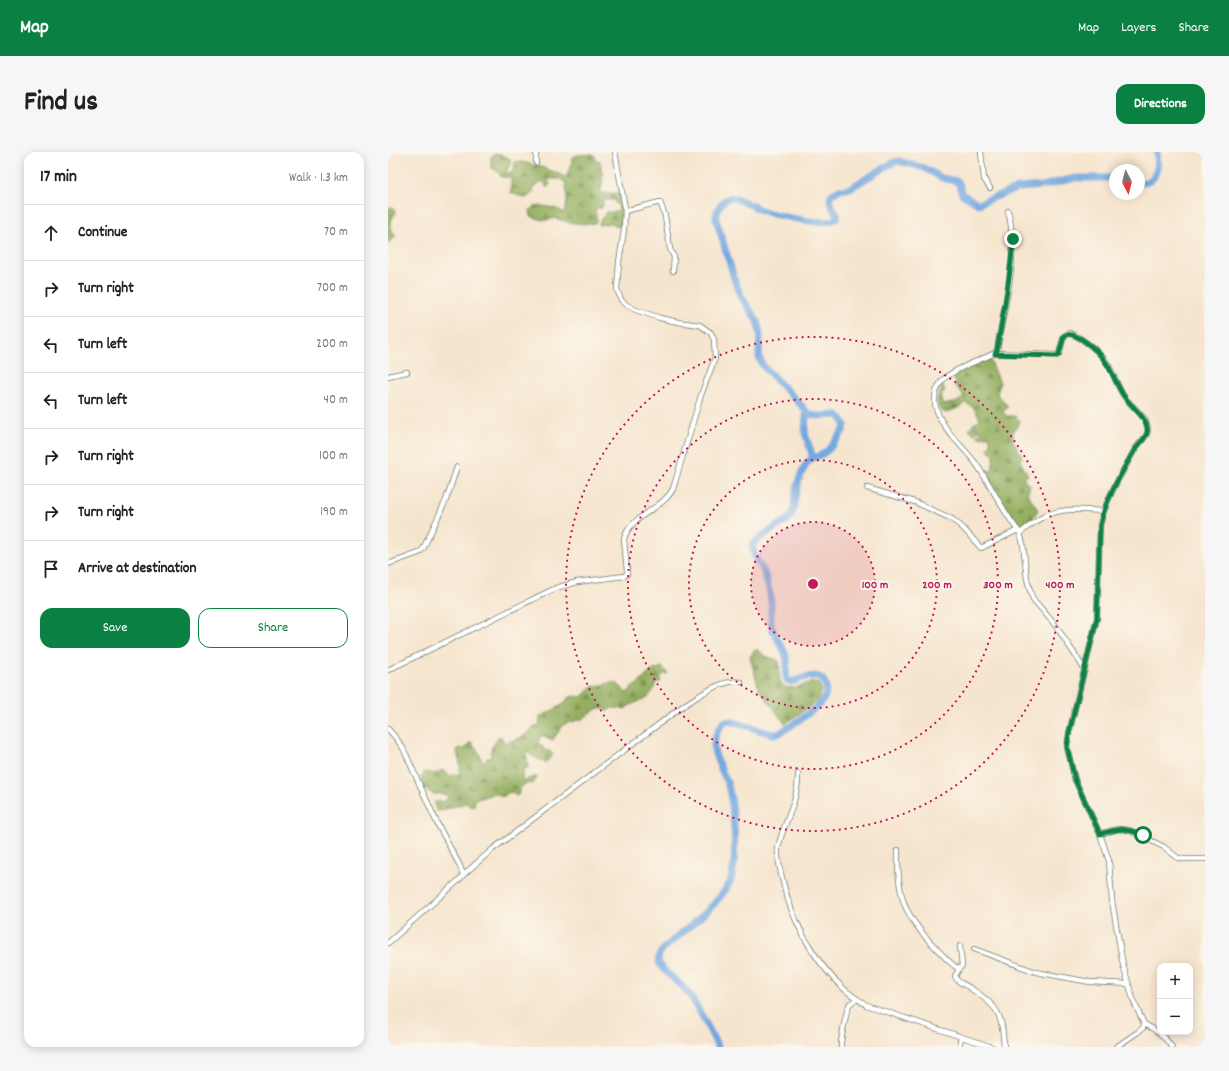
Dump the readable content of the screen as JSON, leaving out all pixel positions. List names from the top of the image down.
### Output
{
  "north": "bottom",
  "page": {
    "header": "Map",
    "nav": ["Map", "Layers", "Share"],
    "title": "Find us",
    "buttons": [
      "Directions",
      ["Save", "Share"]
    ],
    "heading": ["17 min", "Walk · 1.3 km"],
    "list": [
      ["Continue", "70 m"],
      ["Turn right", "700 m"],
      ["Turn left", "200 m"],
      ["Turn left", "40 m"],
      ["Turn right", "100 m"],
      ["Turn right", "190 m"],
      "Arrive at destination"
    ],
    "map_buttons": ["+", "−"]
  },
  "rings": [
    "100 m",
    "200 m",
    "300 m",
    "400 m"
  ]
}
